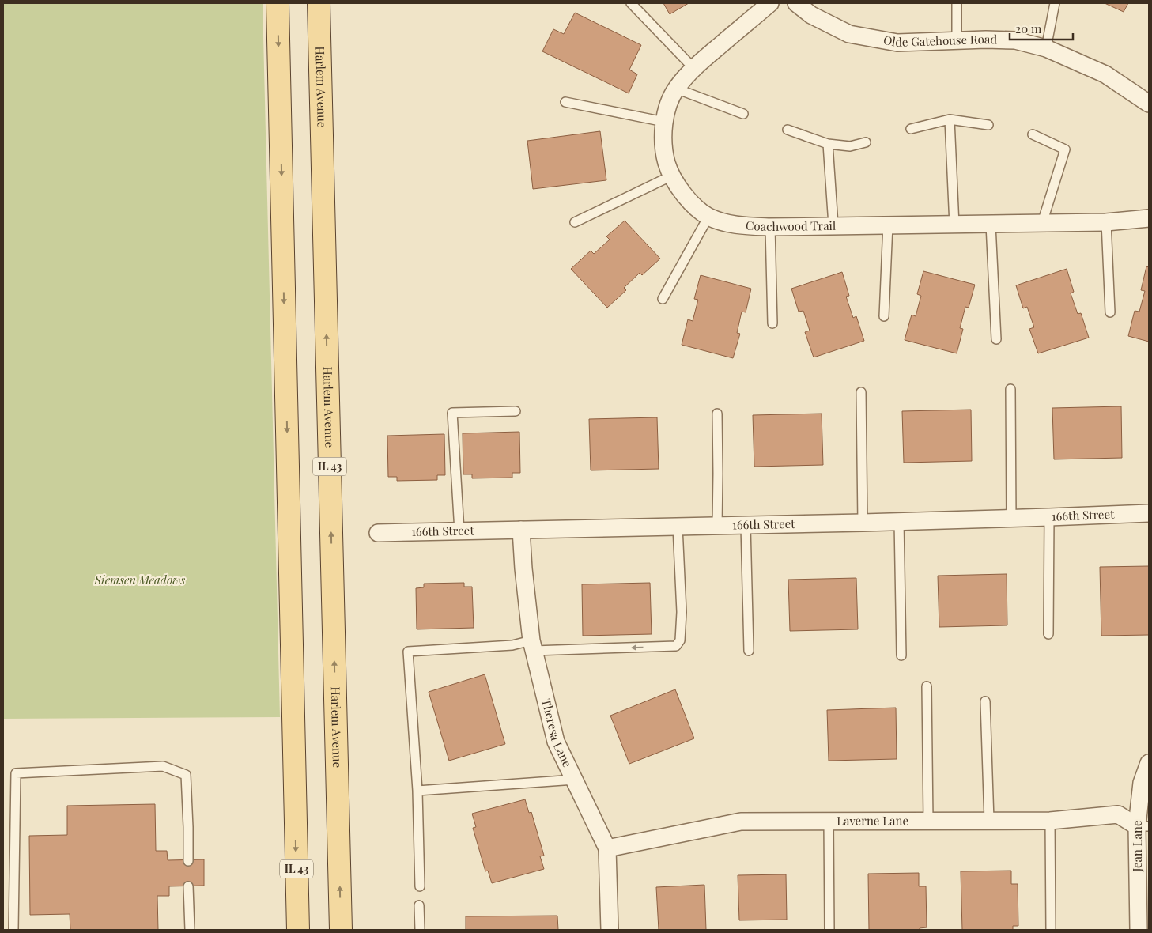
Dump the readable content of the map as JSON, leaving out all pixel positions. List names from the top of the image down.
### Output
{
  "streets": {
    "main road": ["Harlem Avenue", "IL 43"],
    "street": [
      "Olde Gatehouse Road",
      "Coachwood Trail",
      "166th Street",
      "Theresa Lane",
      "Laverne Lane",
      "Jean Lane"
    ]
  },
  "crossings": [
    ["166th Street", "Theresa Lane"],
    ["Theresa Lane", "Laverne Lane"],
    ["Laverne Lane", "Jean Lane"]
  ],
  "parks": ["Siemsen Meadows"],
  "scale_bar": "20 m"
}
